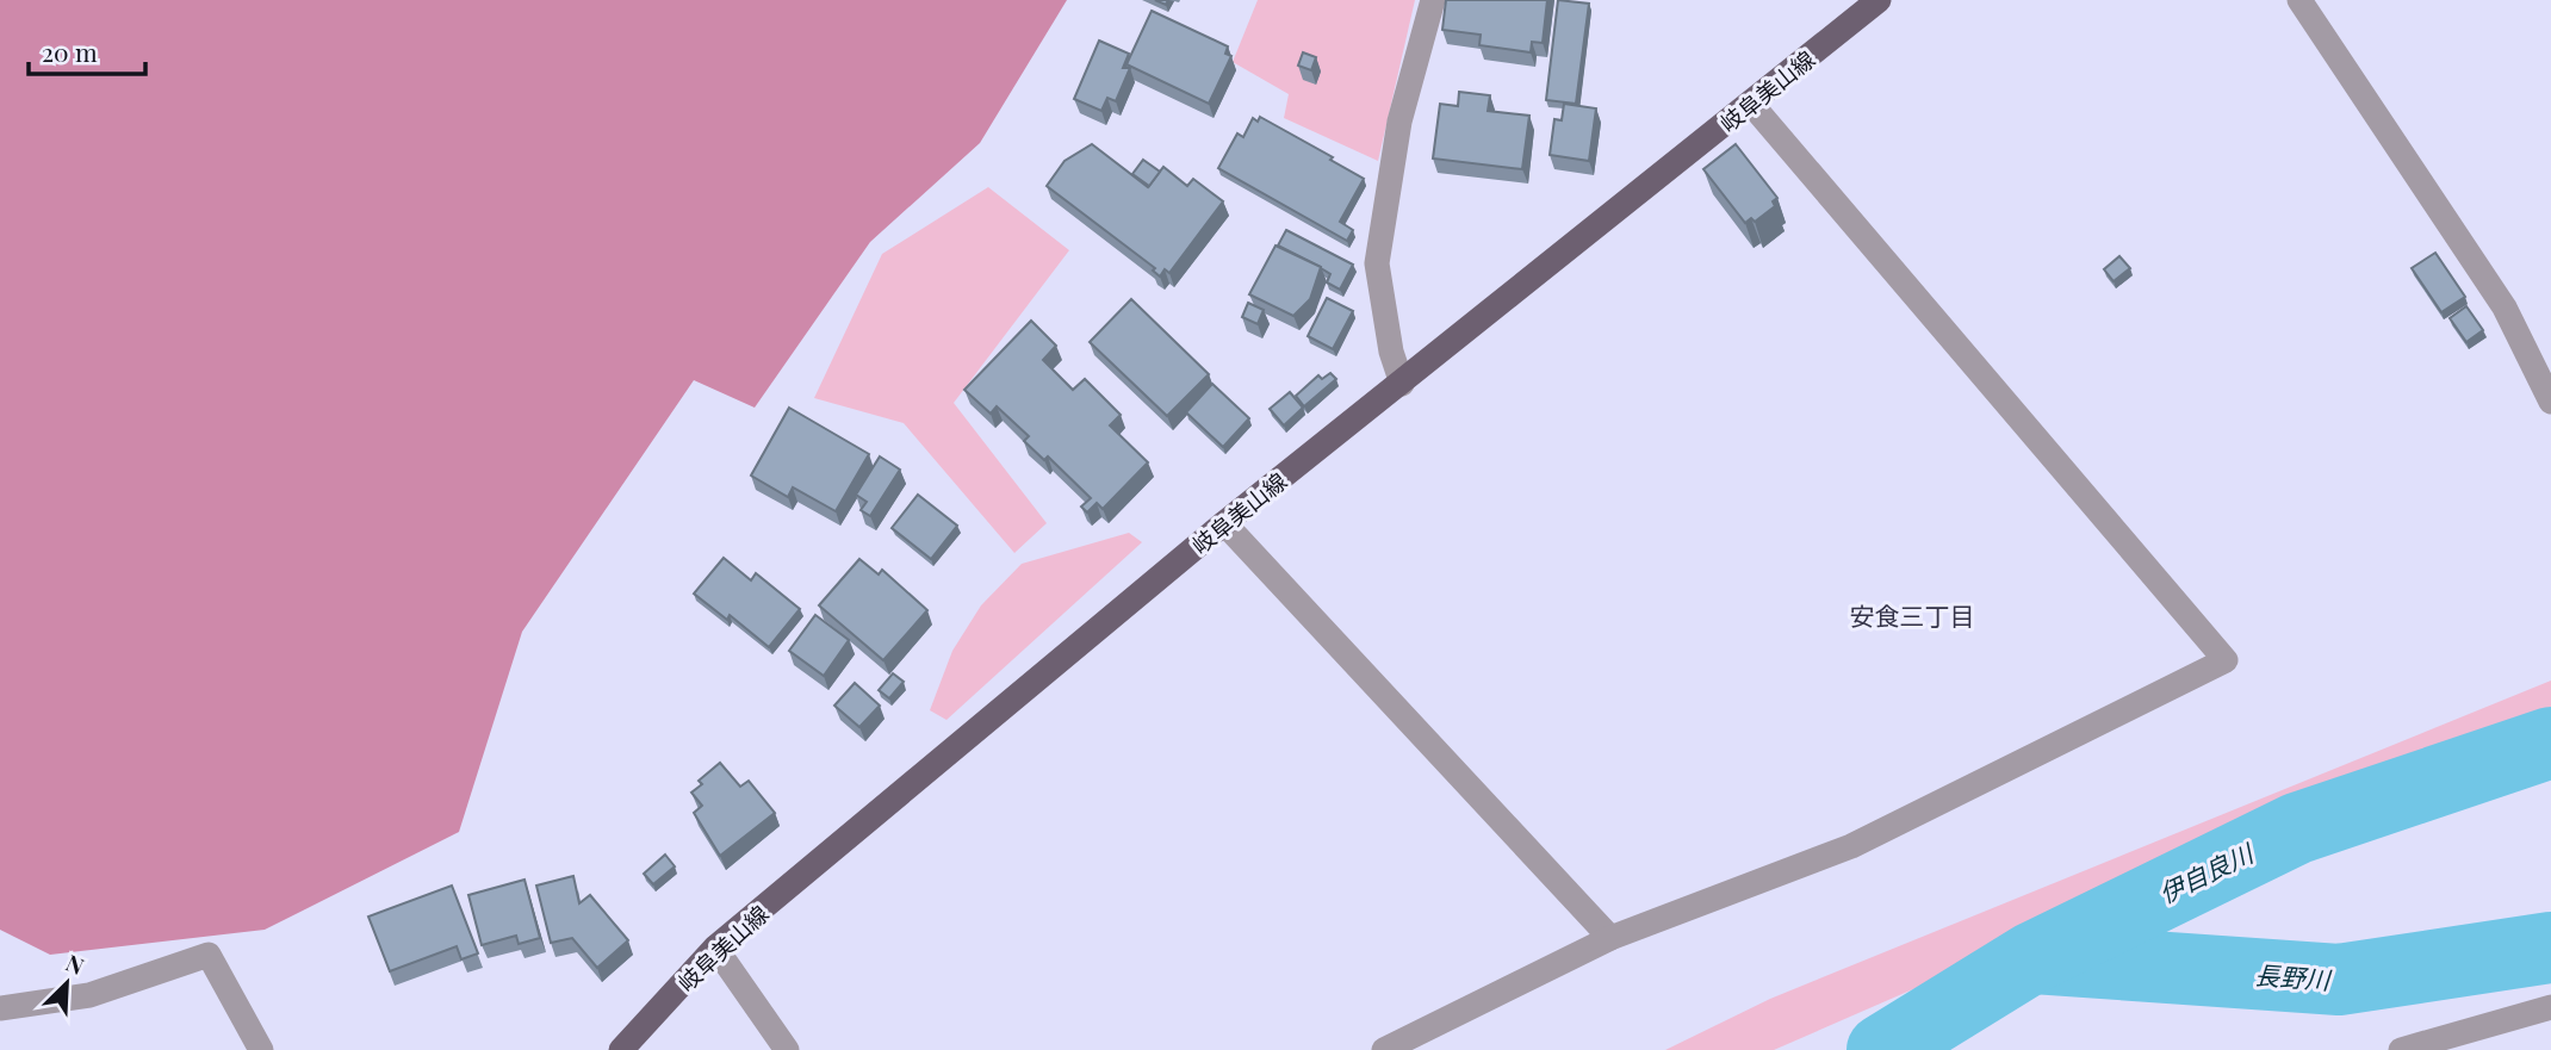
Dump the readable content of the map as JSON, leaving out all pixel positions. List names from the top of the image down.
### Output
{
  "streets": {
    "main road": ["岐阜美山線"]
  },
  "districts": ["安食三丁目"],
  "water": ["伊自良川", "長野川"],
  "scale_bar": "20 m",
  "north": "top right"
}
